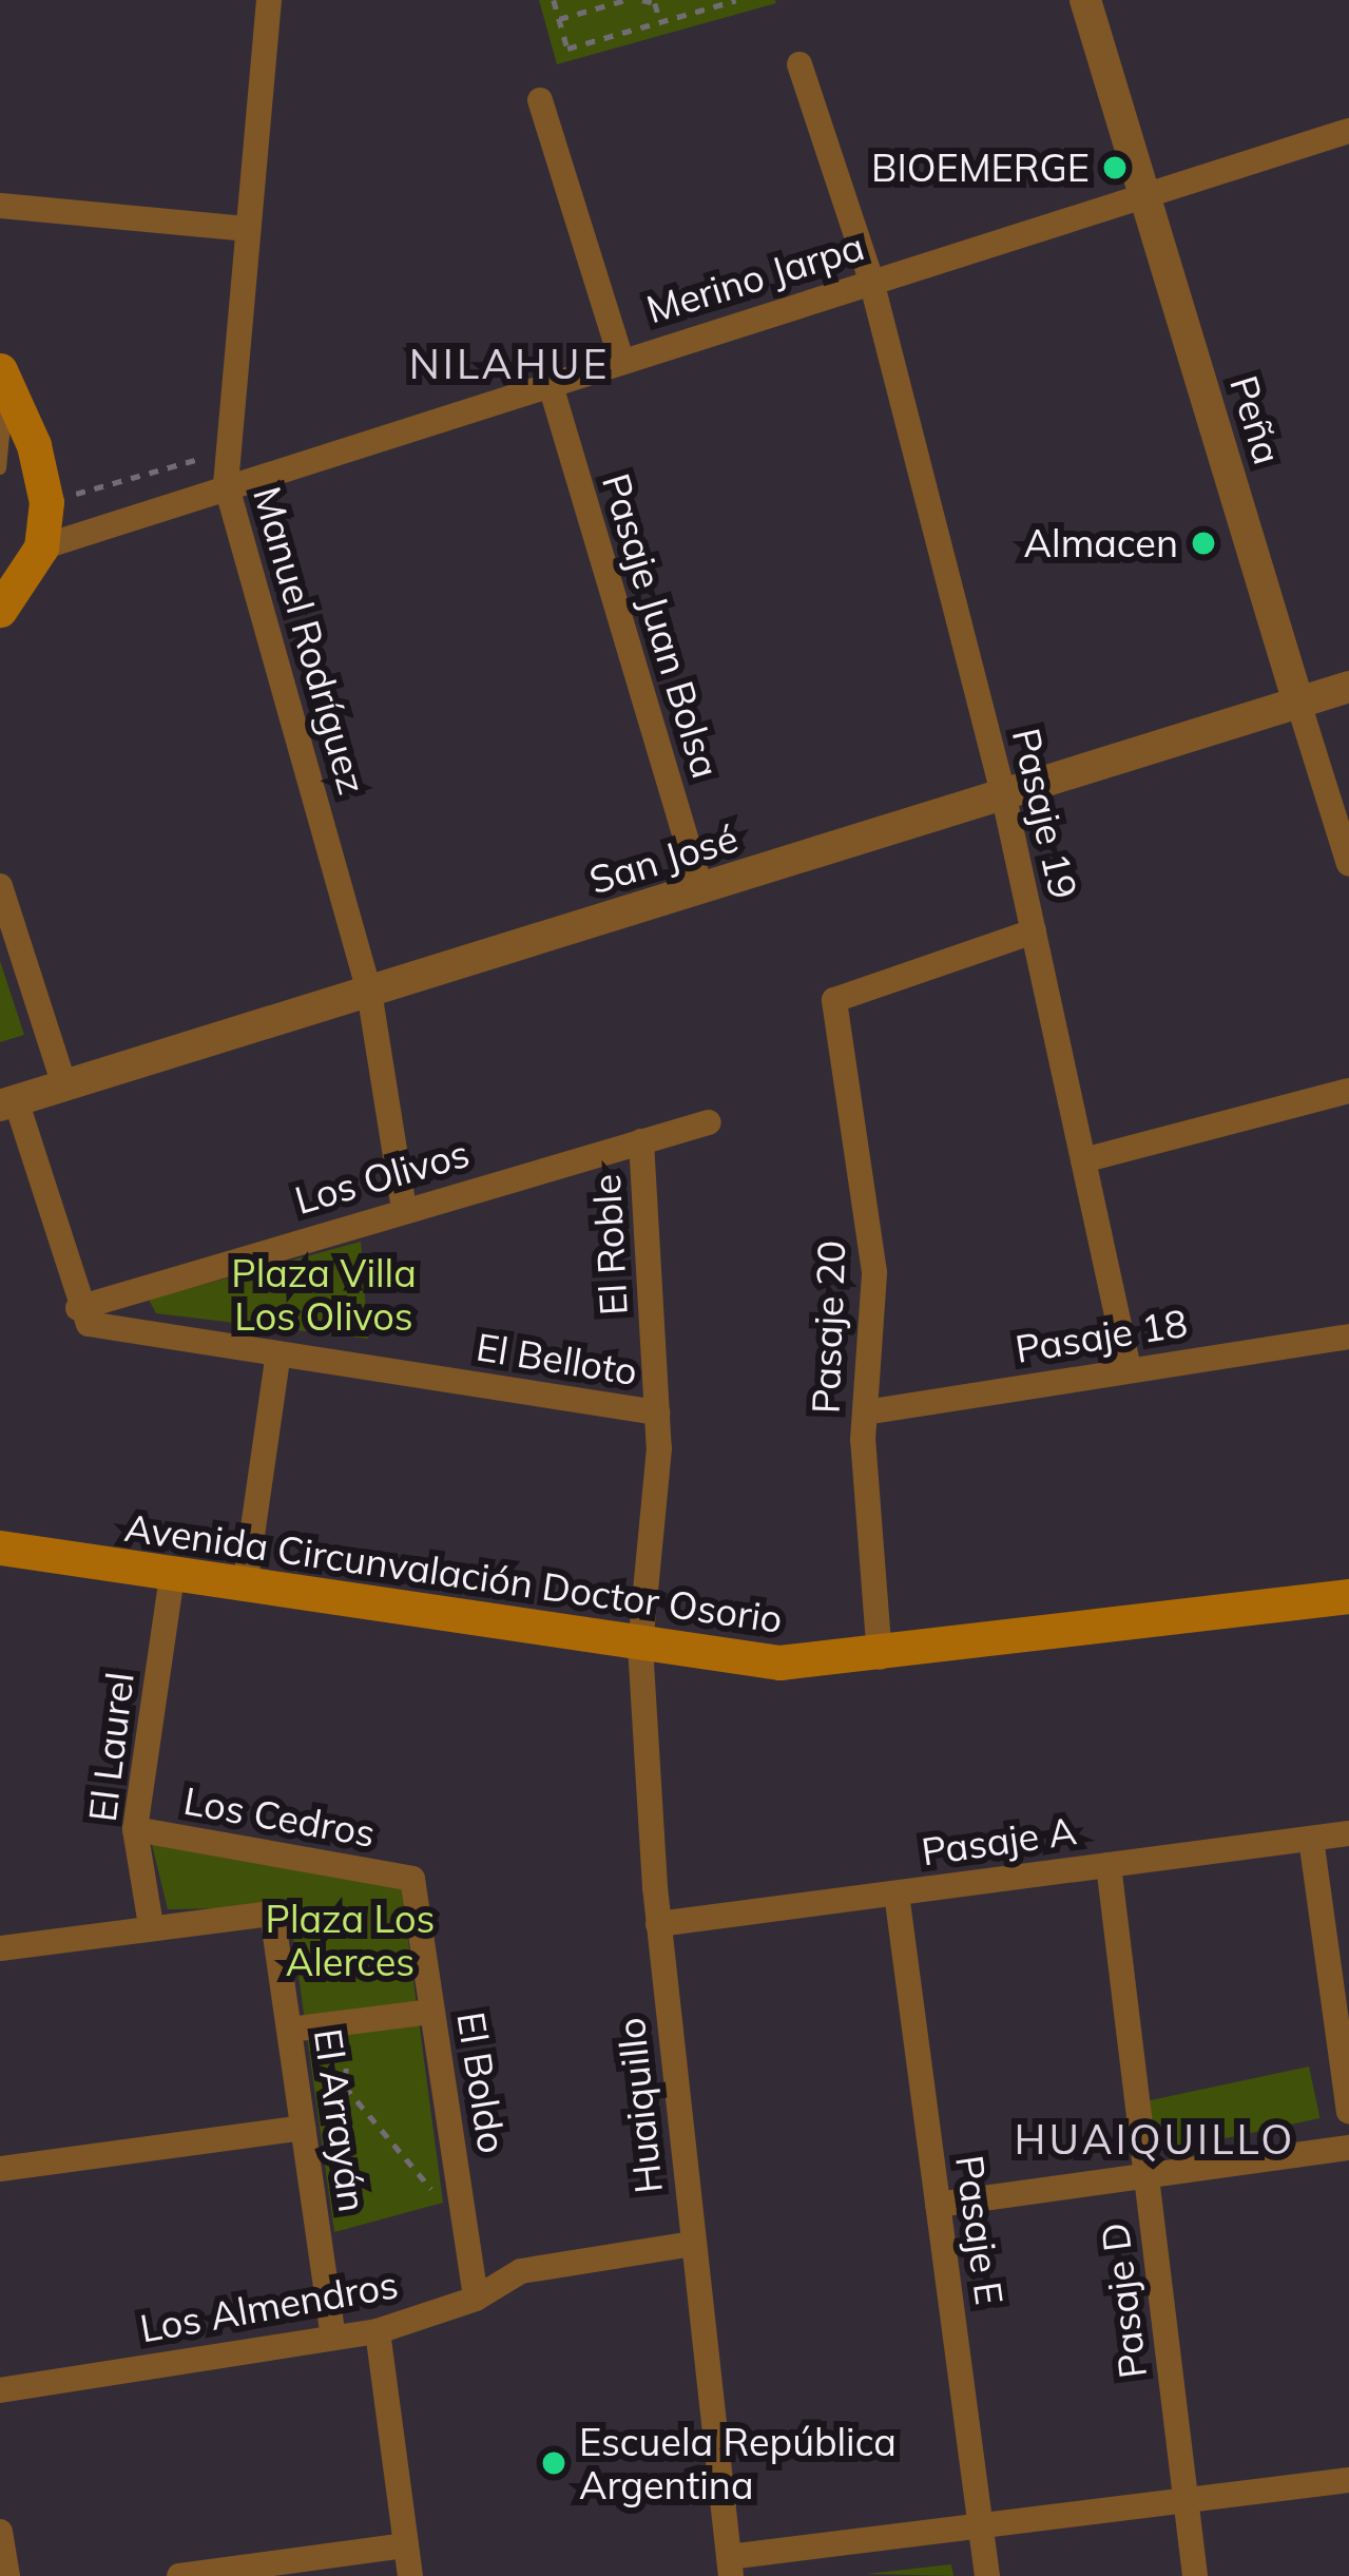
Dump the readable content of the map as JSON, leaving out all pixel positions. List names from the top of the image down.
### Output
{
  "streets": {
    "main road": ["Avenida Circunvalación Doctor Osorio"],
    "street": [
      "Merino Jarpa",
      "Peña",
      "Pasaje Juan Bolsa",
      "Manuel Rodríguez",
      "Pasaje 19",
      "San José",
      "Los Olivos",
      "El Roble",
      "Pasaje 20",
      "Pasaje 18",
      "El Belloto",
      "El Laurel",
      "Los Cedros",
      "Pasaje A",
      "El Boldo",
      "Huaiquillo",
      "El Arrayán",
      "Pasaje E",
      "Pasaje D",
      "Los Almendros"
    ]
  },
  "crossings": [
    ["Merino Jarpa", "Peña"],
    ["Merino Jarpa", "Pasaje Juan Bolsa"],
    ["Merino Jarpa", "Manuel Rodríguez"],
    ["Merino Jarpa", "Pasaje 19"],
    ["Peña", "San José"],
    ["Pasaje Juan Bolsa", "San José"],
    ["Manuel Rodríguez", "San José"],
    ["Manuel Rodríguez", "Los Olivos"],
    ["Pasaje 19", "San José"],
    ["Pasaje 19", "Pasaje 20"],
    ["Pasaje 19", "Pasaje 18"],
    ["Los Olivos", "El Roble"],
    ["Los Olivos", "El Belloto"],
    ["El Roble", "El Belloto"],
    ["El Roble", "Avenida Circunvalación Doctor Osorio"],
    ["El Roble", "Huaiquillo"],
    ["Pasaje 20", "Pasaje 18"],
    ["Pasaje 20", "Avenida Circunvalación Doctor Osorio"],
    ["Avenida Circunvalación Doctor Osorio", "El Laurel"],
    ["Avenida Circunvalación Doctor Osorio", "Huaiquillo"],
    ["El Laurel", "Los Cedros"],
    ["El Laurel", "El Arrayán"],
    ["Los Cedros", "El Boldo"],
    ["Pasaje A", "Huaiquillo"],
    ["Pasaje A", "Pasaje E"],
    ["Pasaje A", "Pasaje D"],
    ["El Boldo", "Los Almendros"],
    ["Huaiquillo", "Pasaje E"],
    ["Huaiquillo", "Pasaje D"],
    ["Huaiquillo", "Los Almendros"],
    ["El Arrayán", "Los Almendros"]
  ],
  "districts": ["NILAHUE", "HUAIQUILLO"],
  "parks": ["Plaza Villa Los Olivos", "Plaza Los Alerces"],
  "places": ["BIOEMERGE", "Almacen", "Escuela República Argentina"]
}
